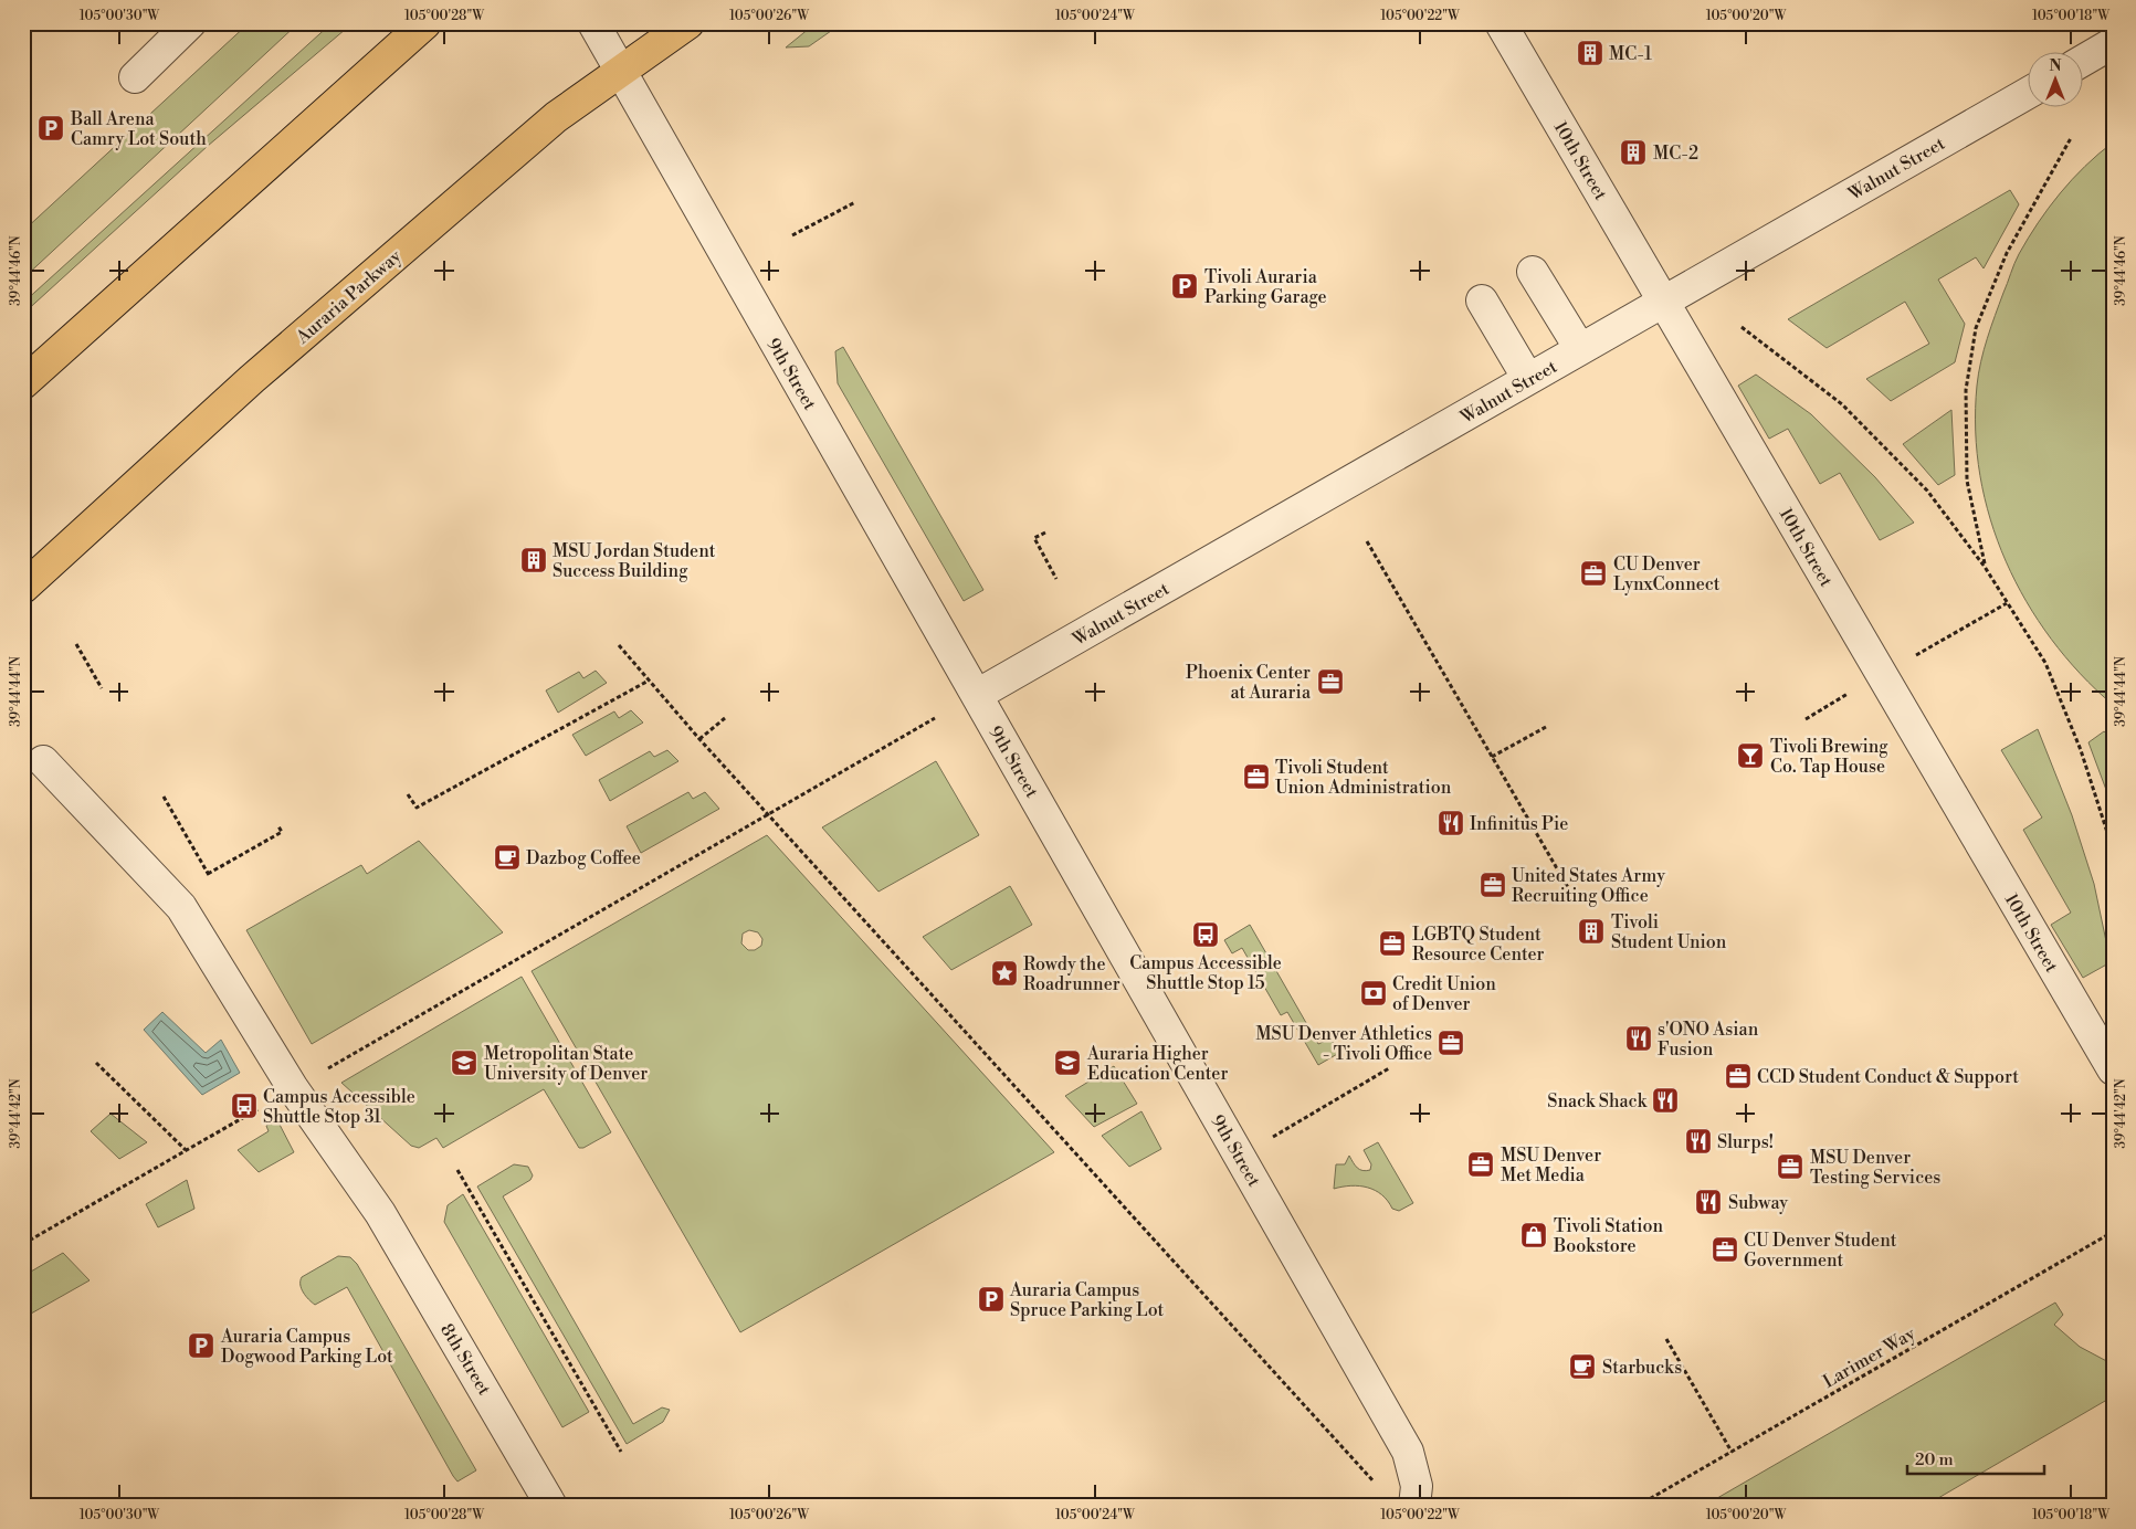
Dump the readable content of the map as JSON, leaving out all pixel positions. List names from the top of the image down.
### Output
{
  "streets": {
    "main road": ["Auraria Parkway"],
    "street": [
      "10th Street",
      "Walnut Street",
      "9th Street",
      "8th Street"
    ],
    "path": ["Larimer Way"]
  },
  "crossings": [
    ["10th Street", "Walnut Street"],
    ["Walnut Street", "9th Street"],
    ["Auraria Parkway", "9th Street"]
  ],
  "places": {
    "building": [
      "MC-1",
      "MC-2",
      "MSU Jordan Student Success Building",
      "Tivoli Student Union"
    ],
    "parking": [
      "Ball Arena Camry Lot South",
      "Tivoli Auraria Parking Garage",
      "Auraria Campus Spruce Parking Lot",
      "Auraria Campus Dogwood Parking Lot"
    ],
    "office": [
      "CU Denver LynxConnect",
      "Phoenix Center at Auraria",
      "Tivoli Student Union Administration",
      "United States Army Recruiting Office",
      "LGBTQ Student Resource Center",
      "MSU Denver Athletics - Tivoli Office",
      "CCD Student Conduct & Support",
      "MSU Denver Met Media",
      "MSU Denver Testing Services",
      "CU Denver Student Government"
    ],
    "bar": ["Tivoli Brewing Co. Tap House"],
    "restaurant": [
      "Infinitus Pie",
      "s'ONO Asian Fusion",
      "Snack Shack",
      "Slurps!",
      "Subway"
    ],
    "cafe": ["Dazbog Coffee", "Starbucks"],
    "bus stop": ["Campus Accessible Shuttle Stop 15", "Campus Accessible Shuttle Stop 31"],
    "place": ["Rowdy the Roadrunner"],
    "bank": ["Credit Union of Denver"],
    "school or university": ["Metropolitan State University of Denver", "Auraria Higher Education Center"],
    "shop": ["Tivoli Station Bookstore"]
  },
  "scale_bar": "20 m",
  "north": "top",
  "coordinates": [
    "105°00'30\"W",
    "105°00'28\"W",
    "105°00'26\"W",
    "105°00'24\"W",
    "105°00'22\"W",
    "105°00'20\"W",
    "105°00'18\"W",
    "39°44'46\"N",
    "39°44'44\"N",
    "39°44'42\"N"
  ]
}
